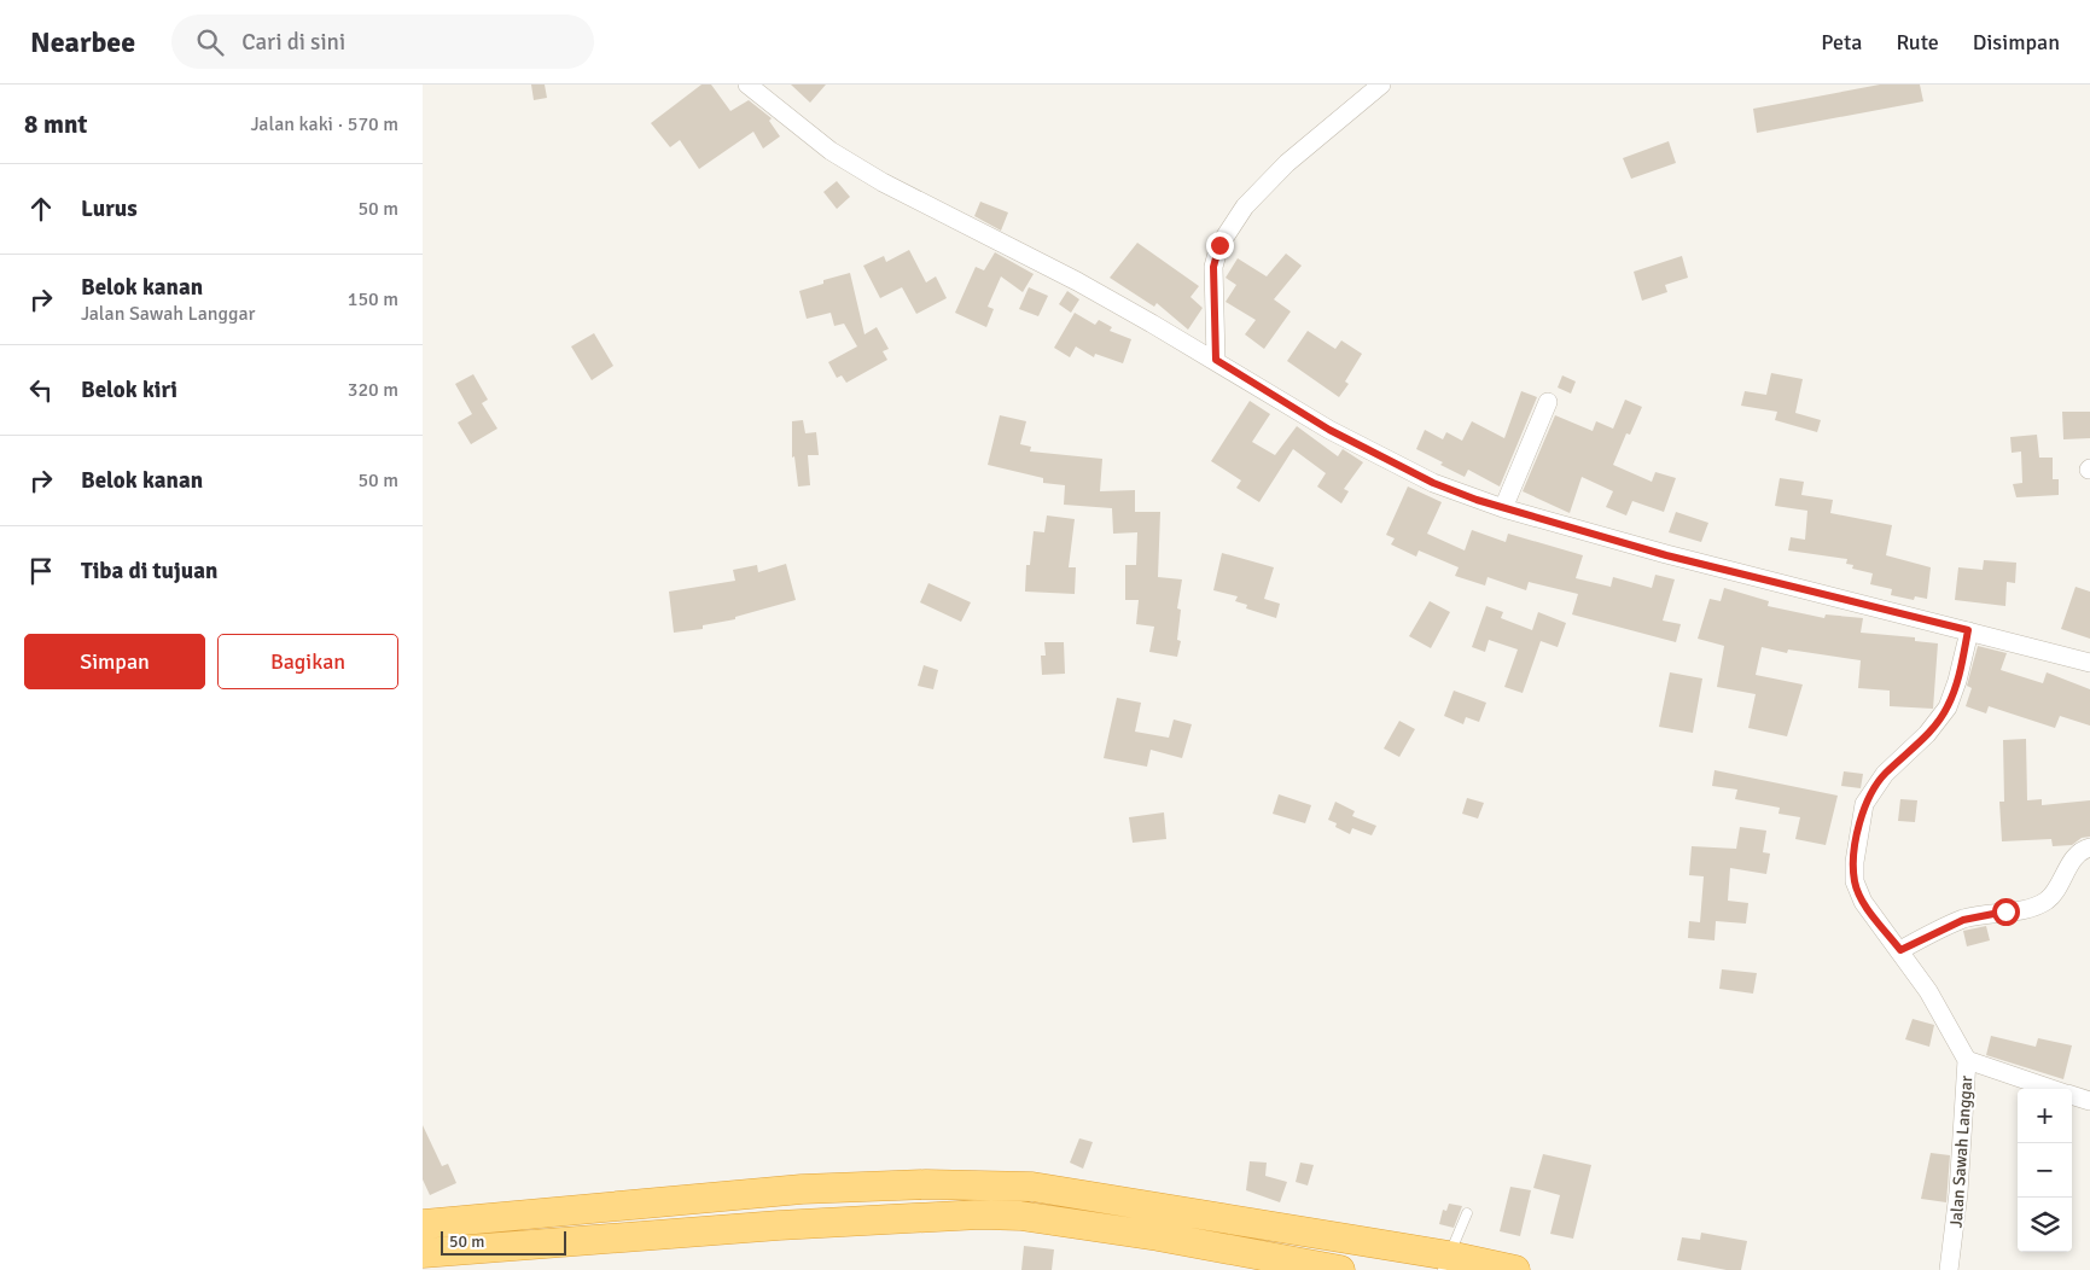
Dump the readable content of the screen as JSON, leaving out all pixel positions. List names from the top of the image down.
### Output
{
  "streets": {
    "street": ["Jalan Sawah Langgar"]
  },
  "scale_bar": "50 m",
  "page": {
    "header": "Nearbee",
    "search": "Cari di sini",
    "nav": ["Peta", "Rute", "Disimpan"],
    "heading": ["8 mnt", "Jalan kaki · 570 m"],
    "list": [
      ["Lurus", "50 m"],
      ["Belok kanan", "Jalan Sawah Langgar", "150 m"],
      ["Belok kiri", "320 m"],
      ["Belok kanan", "50 m"],
      "Tiba di tujuan"
    ],
    "buttons": ["Simpan", "Bagikan"],
    "map_buttons": ["+", "−"],
    "scale": "50 m"
  }
}
